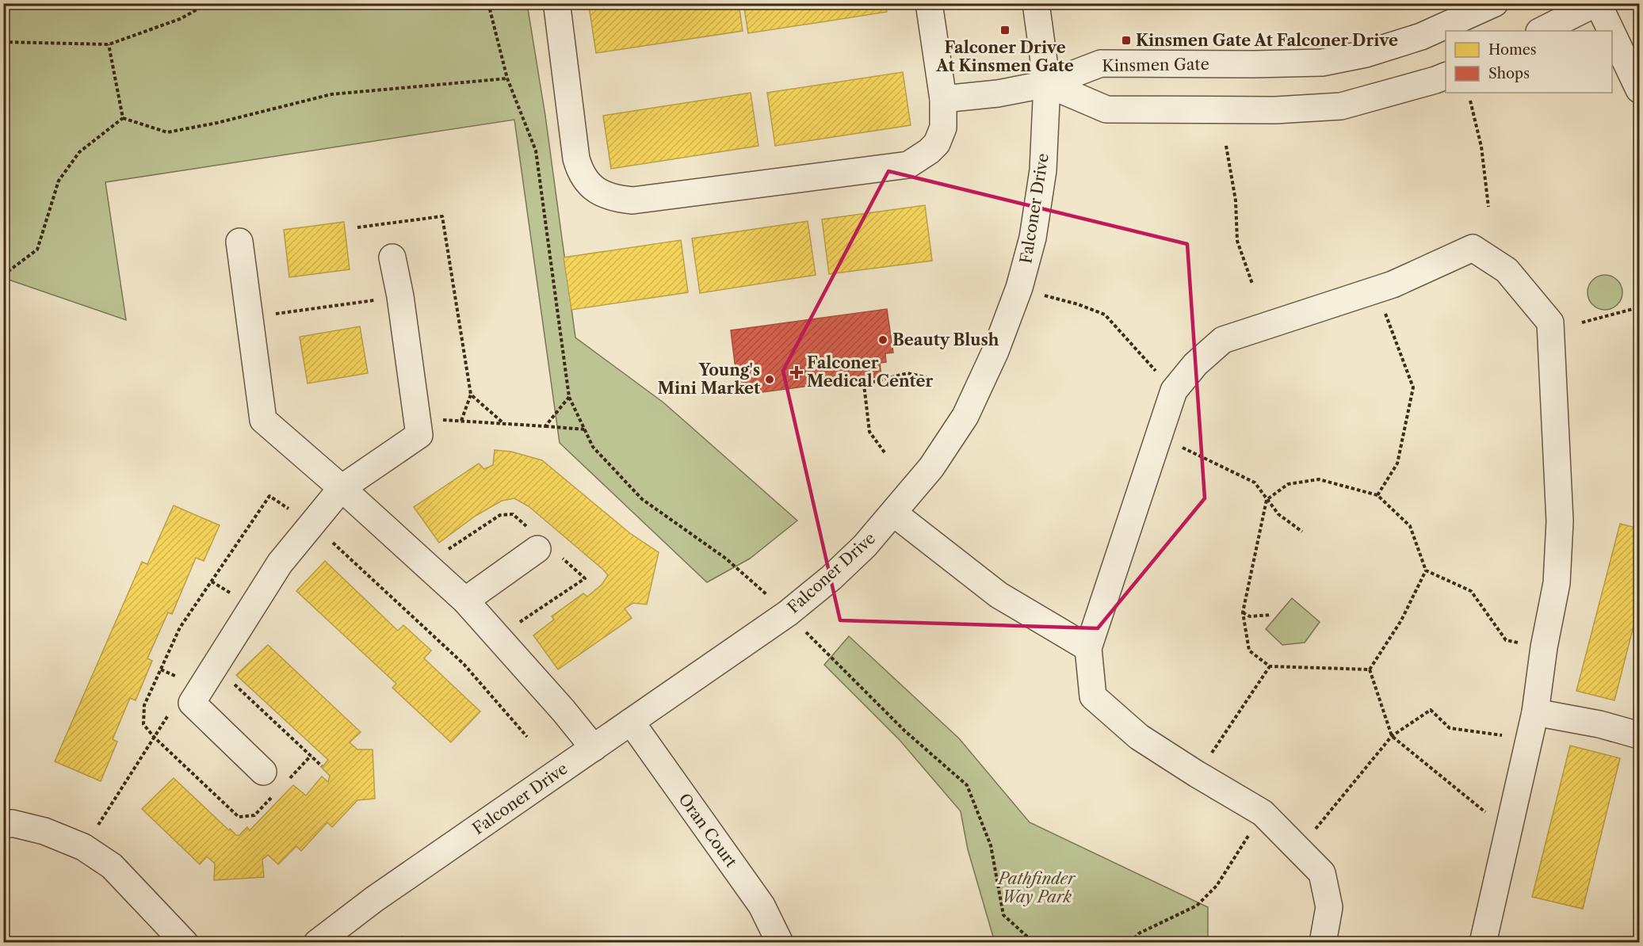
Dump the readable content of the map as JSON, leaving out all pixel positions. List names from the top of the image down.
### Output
{
  "streets": {
    "street": ["Kinsmen Gate", "Falconer Drive", "Oran Court"]
  },
  "crossings": [
    ["Kinsmen Gate", "Falconer Drive"],
    ["Falconer Drive", "Oran Court"]
  ],
  "parks": ["Pathfinder Way Park"],
  "places": {
    "transit": ["Falconer Drive At Kinsmen Gate", "Kinsmen Gate At Falconer Drive"],
    "other": ["Beauty Blush", "Young's Mini Market"],
    "health": ["Falconer Medical Center"]
  },
  "legend": ["Homes", "Shops"]
}
